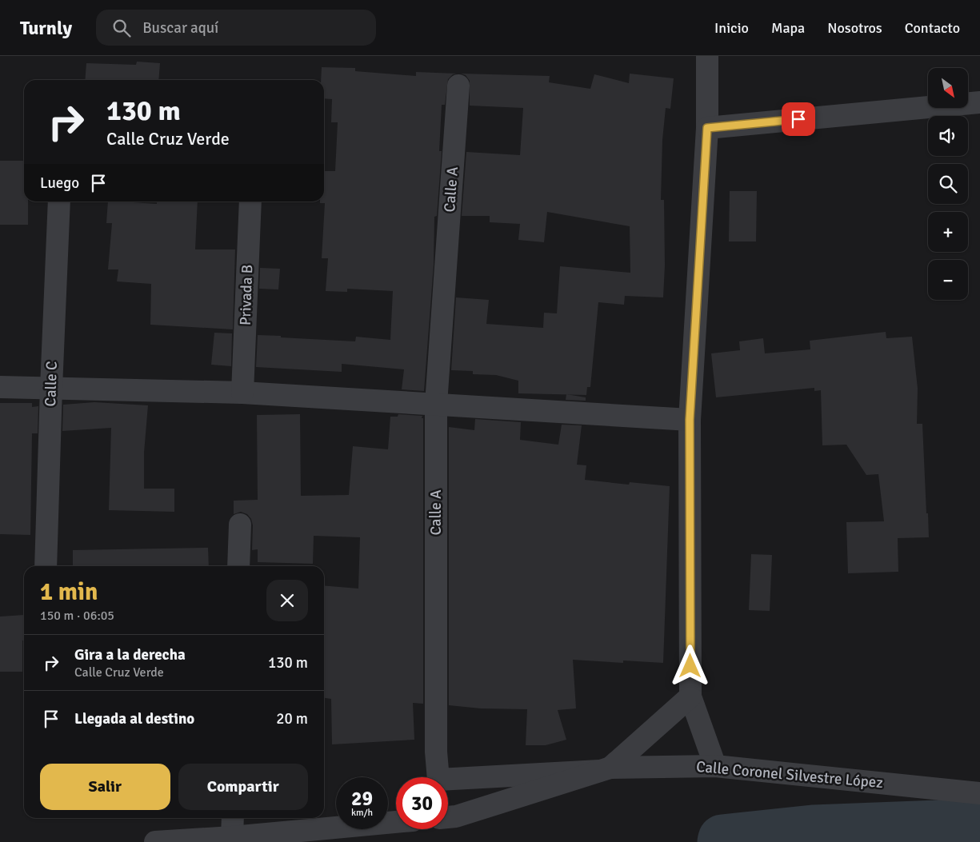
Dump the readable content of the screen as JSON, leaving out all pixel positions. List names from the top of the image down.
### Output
{
  "streets": {
    "street": [
      "Calle A",
      "Privada B",
      "Calle C",
      "Calle Coronel Silvestre López"
    ]
  },
  "crossings": [
    ["Calle A", "Calle Coronel Silvestre López"]
  ],
  "north": "bottom right",
  "page": {
    "header": "Turnly",
    "search": "Buscar aquí",
    "nav": [
      "Inicio",
      "Mapa",
      "Nosotros",
      "Contacto"
    ],
    "map_buttons": ["+", "−"],
    "turn": ["130 m", "Calle Cruz Verde"],
    "then": "Luego",
    "heading": ["1 min", "150 m · 06:05"],
    "list": [
      {
        "name": "Gira a la derecha",
        "note": "Calle Cruz Verde",
        "value": "130 m"
      },
      {
        "name": "Llegada al destino",
        "value": "20 m"
      }
    ],
    "buttons": ["Salir", "Compartir"],
    "speed": "29 km/h",
    "limit": "30"
  }
}
